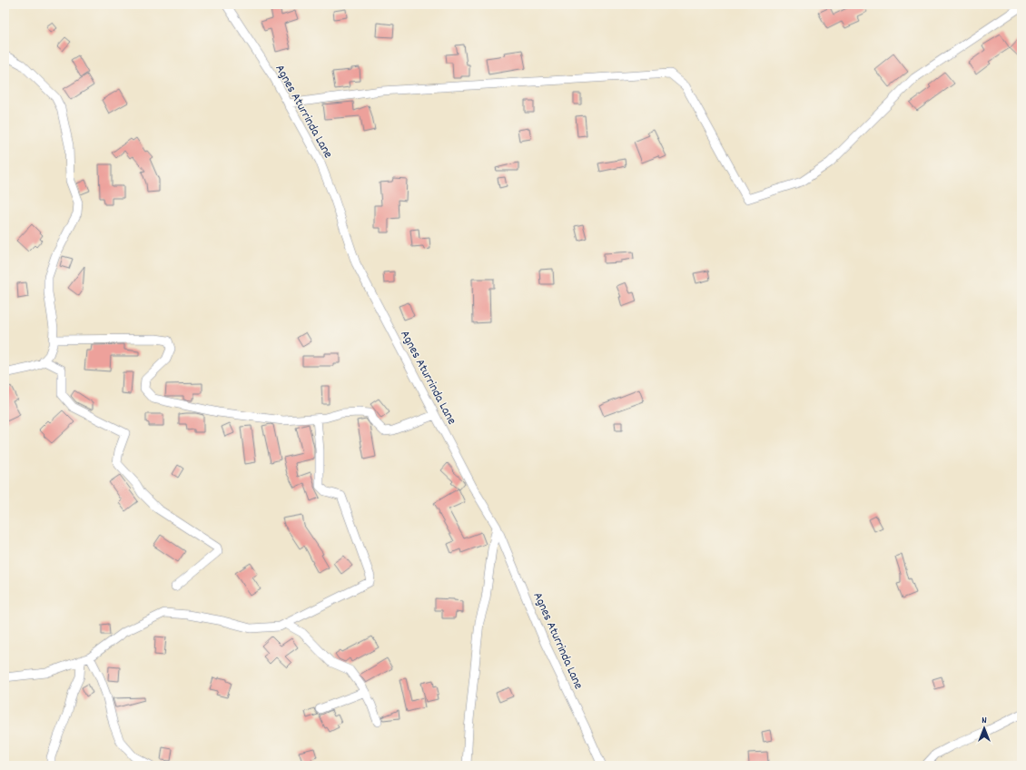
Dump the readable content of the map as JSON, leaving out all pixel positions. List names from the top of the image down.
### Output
{
  "streets": {
    "street": ["Agnes Aturrinda Lane"]
  },
  "north": "top"
}
